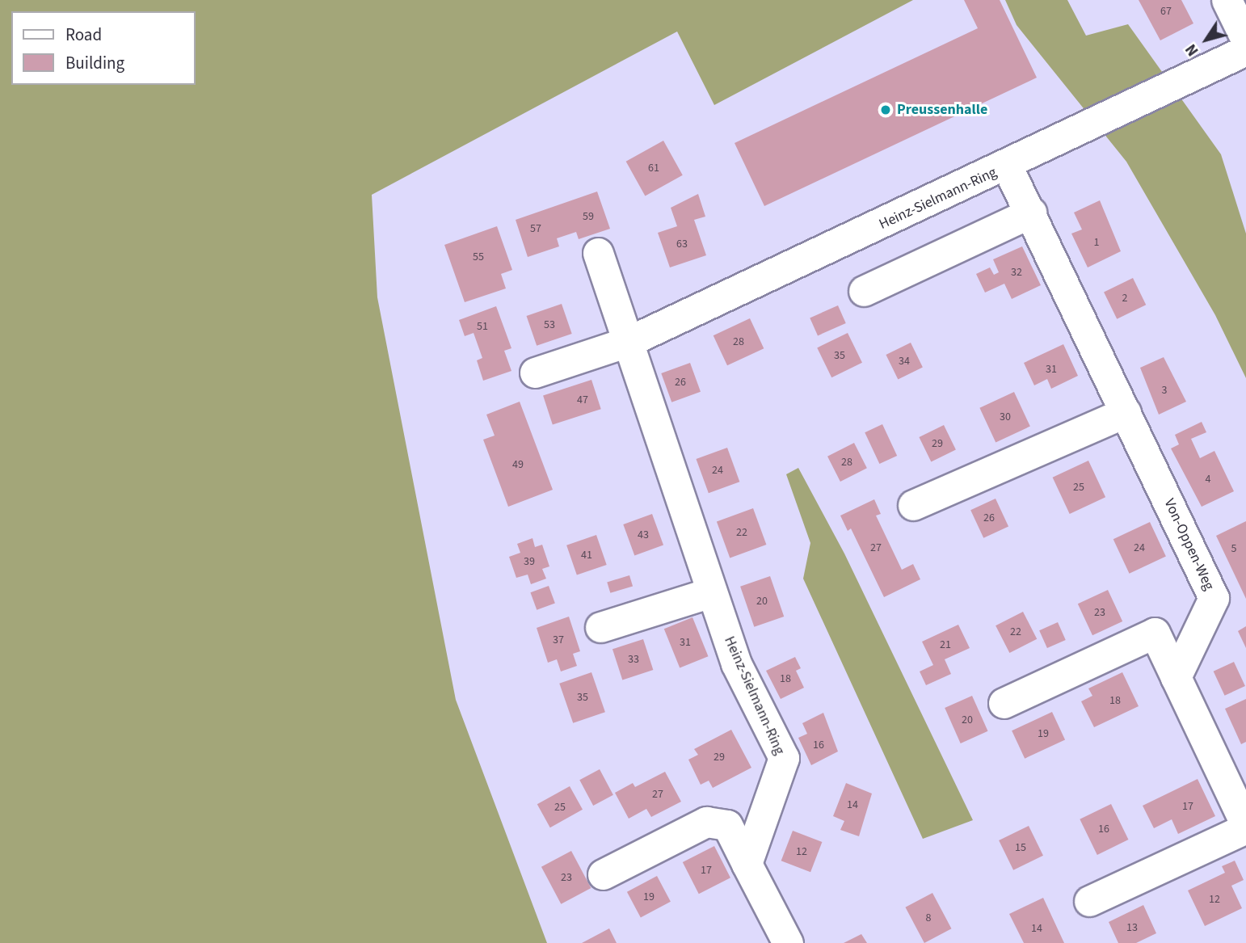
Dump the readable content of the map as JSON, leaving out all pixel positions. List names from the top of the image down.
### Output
{
  "streets": {
    "street": ["Heinz-Sielmann-Ring", "Von-Oppen-Weg"]
  },
  "crossings": [
    ["Heinz-Sielmann-Ring", "Von-Oppen-Weg"]
  ],
  "places": ["Preussenhalle"],
  "house_numbers": [
    "67",
    "61",
    "59",
    "57",
    "1",
    "63",
    "55",
    "32",
    "2",
    "53",
    "51",
    "28",
    "35",
    "34",
    "31",
    "26",
    "3",
    "47",
    "30",
    "29",
    "28",
    "49",
    "24",
    "4",
    "25",
    "26",
    "22",
    "43",
    "27",
    "24",
    "5",
    "41",
    "39",
    "20",
    "23",
    "22",
    "37",
    "31",
    "21",
    "33",
    "18",
    "35",
    "18",
    "20",
    "19",
    "16",
    "29",
    "27",
    "14",
    "17",
    "25",
    "16",
    "15",
    "12",
    "17",
    "23",
    "19",
    "12",
    "8",
    "13",
    "14"
  ],
  "legend": ["Road", "Building"],
  "north": "bottom left"
}
